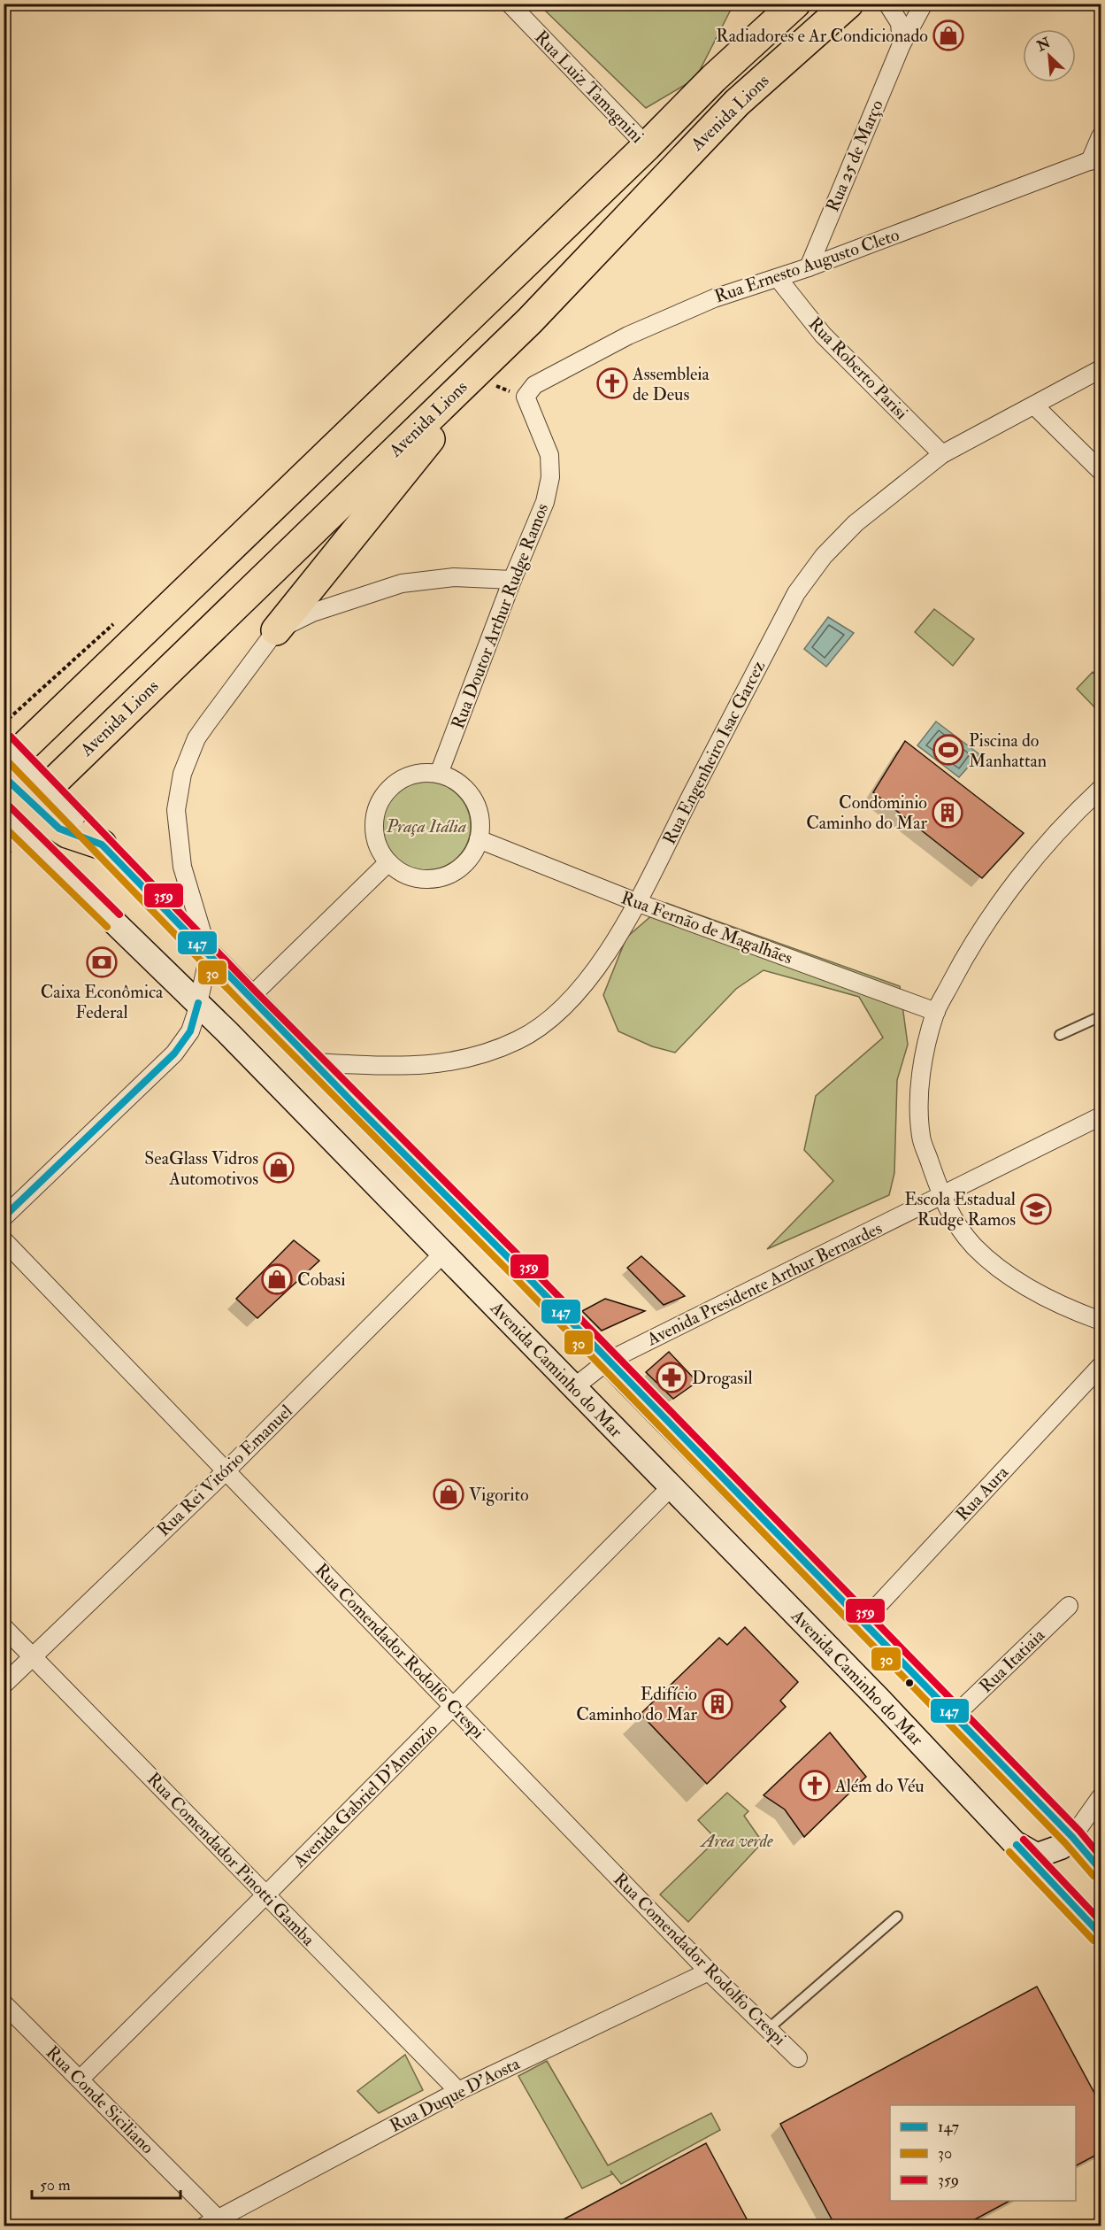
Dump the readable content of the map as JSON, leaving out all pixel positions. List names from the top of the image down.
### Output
{
  "streets": {
    "highway": ["Avenida Lions"],
    "main road": ["Avenida Caminho do Mar"],
    "street": [
      "Rua Luiz Tamagnini",
      "Rua 25 de Março",
      "Rua Ernesto Augusto Cleto",
      "Rua Roberto Parisi",
      "Rua Doutor Arthur Rudge Ramos",
      "Rua Engenheiro Isac Garcez",
      "Rua Fernão de Magalhães",
      "Avenida Presidente Arthur Bernardes",
      "Rua Rei Vitório Emanuel",
      "Rua Aura",
      "Rua Comendador Rodolfo Crespi",
      "Rua Itatiaia",
      "Avenida Gabriel D'Anunzio",
      "Rua Comendador Pinotti Gamba",
      "Rua Duque D'Aosta",
      "Rua Conde Siciliano"
    ]
  },
  "crossings": [
    ["Rua Luiz Tamagnini", "Avenida Lions"],
    ["Rua 25 de Março", "Rua Ernesto Augusto Cleto"],
    ["Rua Ernesto Augusto Cleto", "Rua Roberto Parisi"],
    ["Rua Ernesto Augusto Cleto", "Rua Doutor Arthur Rudge Ramos"],
    ["Rua Roberto Parisi", "Rua Engenheiro Isac Garcez"],
    ["Rua Doutor Arthur Rudge Ramos", "Rua Fernão de Magalhães"],
    ["Rua Engenheiro Isac Garcez", "Rua Fernão de Magalhães"],
    ["Avenida Presidente Arthur Bernardes", "Avenida Caminho do Mar"],
    ["Avenida Caminho do Mar", "Rua Rei Vitório Emanuel"],
    ["Avenida Caminho do Mar", "Avenida Gabriel D'Anunzio"],
    ["Rua Rei Vitório Emanuel", "Rua Comendador Rodolfo Crespi"],
    ["Rua Rei Vitório Emanuel", "Rua Comendador Pinotti Gamba"],
    ["Rua Comendador Rodolfo Crespi", "Avenida Gabriel D'Anunzio"],
    ["Rua Comendador Rodolfo Crespi", "Rua Duque D'Aosta"],
    ["Avenida Gabriel D'Anunzio", "Rua Comendador Pinotti Gamba"],
    ["Avenida Gabriel D'Anunzio", "Rua Conde Siciliano"],
    ["Rua Comendador Pinotti Gamba", "Rua Duque D'Aosta"],
    ["Rua Duque D'Aosta", "Rua Conde Siciliano"]
  ],
  "parks": ["Praça Itália", "Area verde"],
  "places": {
    "shop": [
      "Radiadores e Ar Condicionado",
      "SeaGlass Vidros Automotivos",
      "Cobasi",
      "Vigorito"
    ],
    "church": ["Assembleia de Deus", "Além do Véu"],
    "sports": ["Piscina do Manhattan"],
    "building": ["Condominio Caminho do Mar", "Edifício Caminho do Mar"],
    "bank": ["Caixa Econômica Federal"],
    "school or university": ["Escola Estadual Rudge Ramos"],
    "pharmacy": ["Drogasil"]
  },
  "lines": ["transit line 359", "transit line 30", "transit line 147"],
  "legend": ["147", "30", "359"],
  "scale_bar": "50 m",
  "north": "top left"
}
